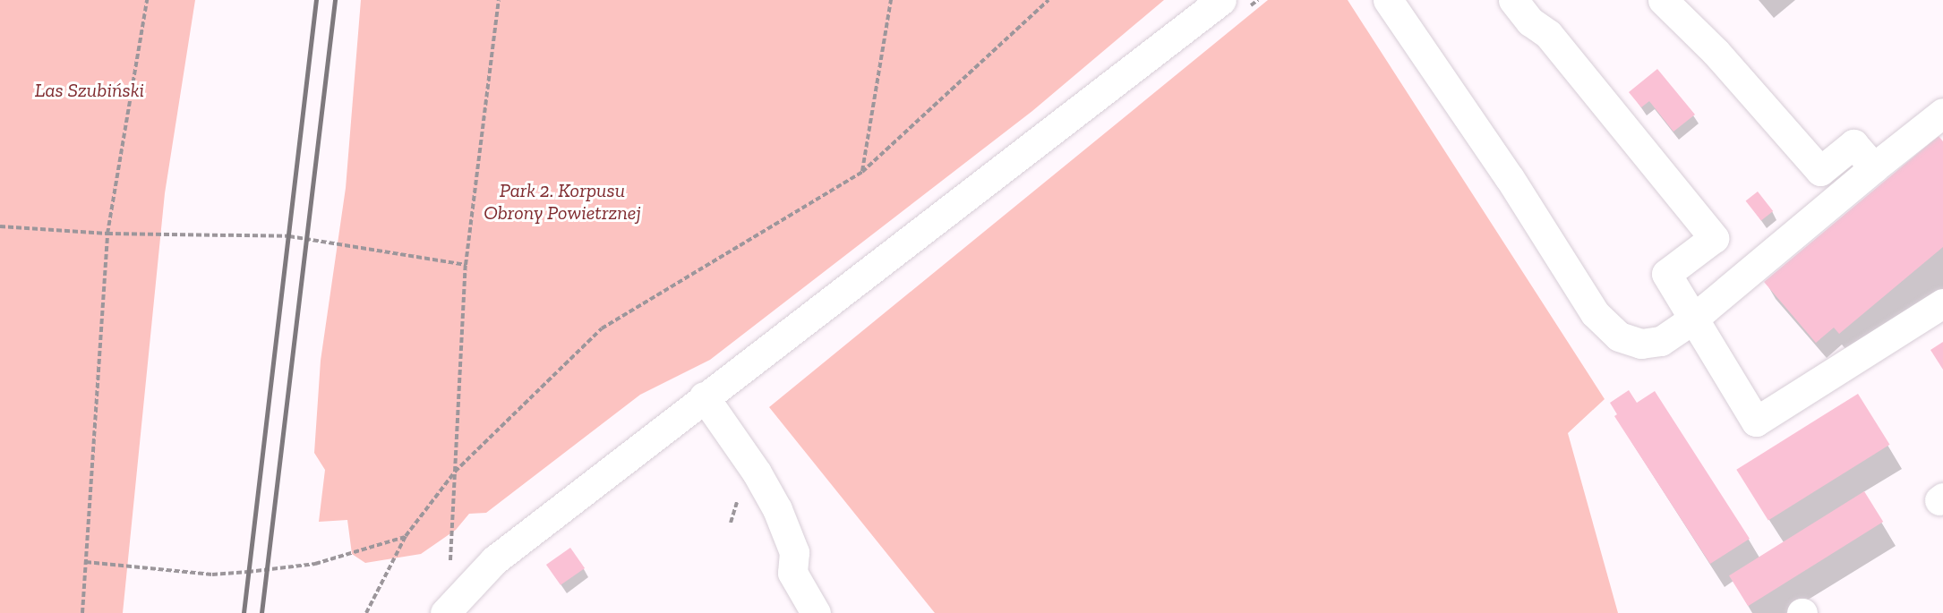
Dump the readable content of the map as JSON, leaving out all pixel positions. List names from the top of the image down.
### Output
{
  "parks": ["Las Szubiński", "Park 2. Korpusu Obrony Powietrznej"]
}
